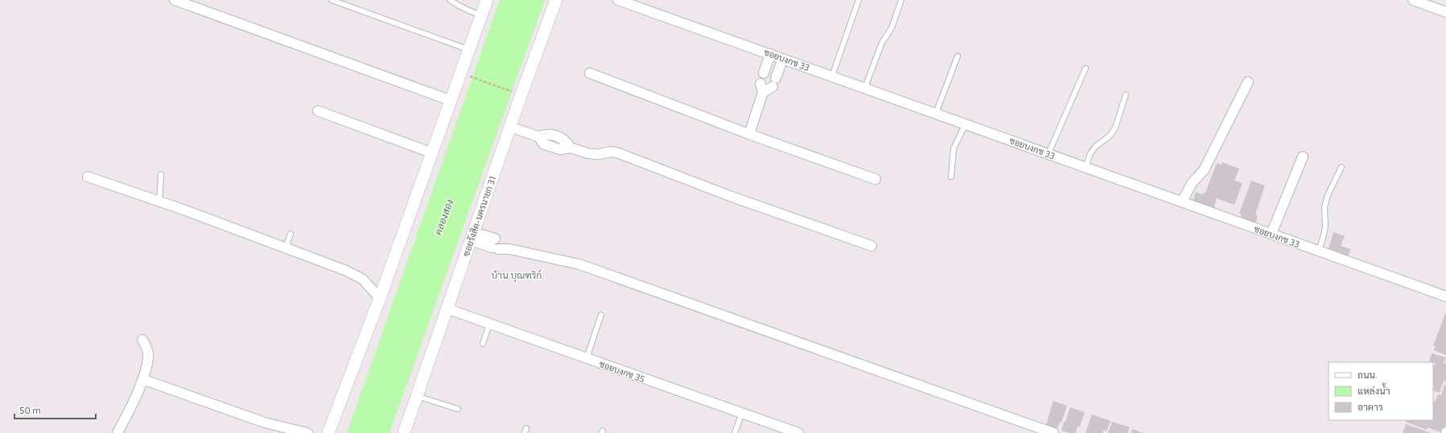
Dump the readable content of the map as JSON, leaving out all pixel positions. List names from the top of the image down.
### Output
{
  "streets": {
    "street": ["ซอยบงกช 33", "ซอยรังสิต-นครนายก 31", "ซอยบงกช 35"]
  },
  "crossings": [
    ["ซอยรังสิต-นครนายก 31", "ซอยบงกช 35"]
  ],
  "districts": ["บ้าน บุณฑริก์"],
  "water": ["คลองสอง"],
  "legend": ["ถนน", "แหล่งน้ำ", "อาคาร"],
  "scale_bar": "50 m"
}
